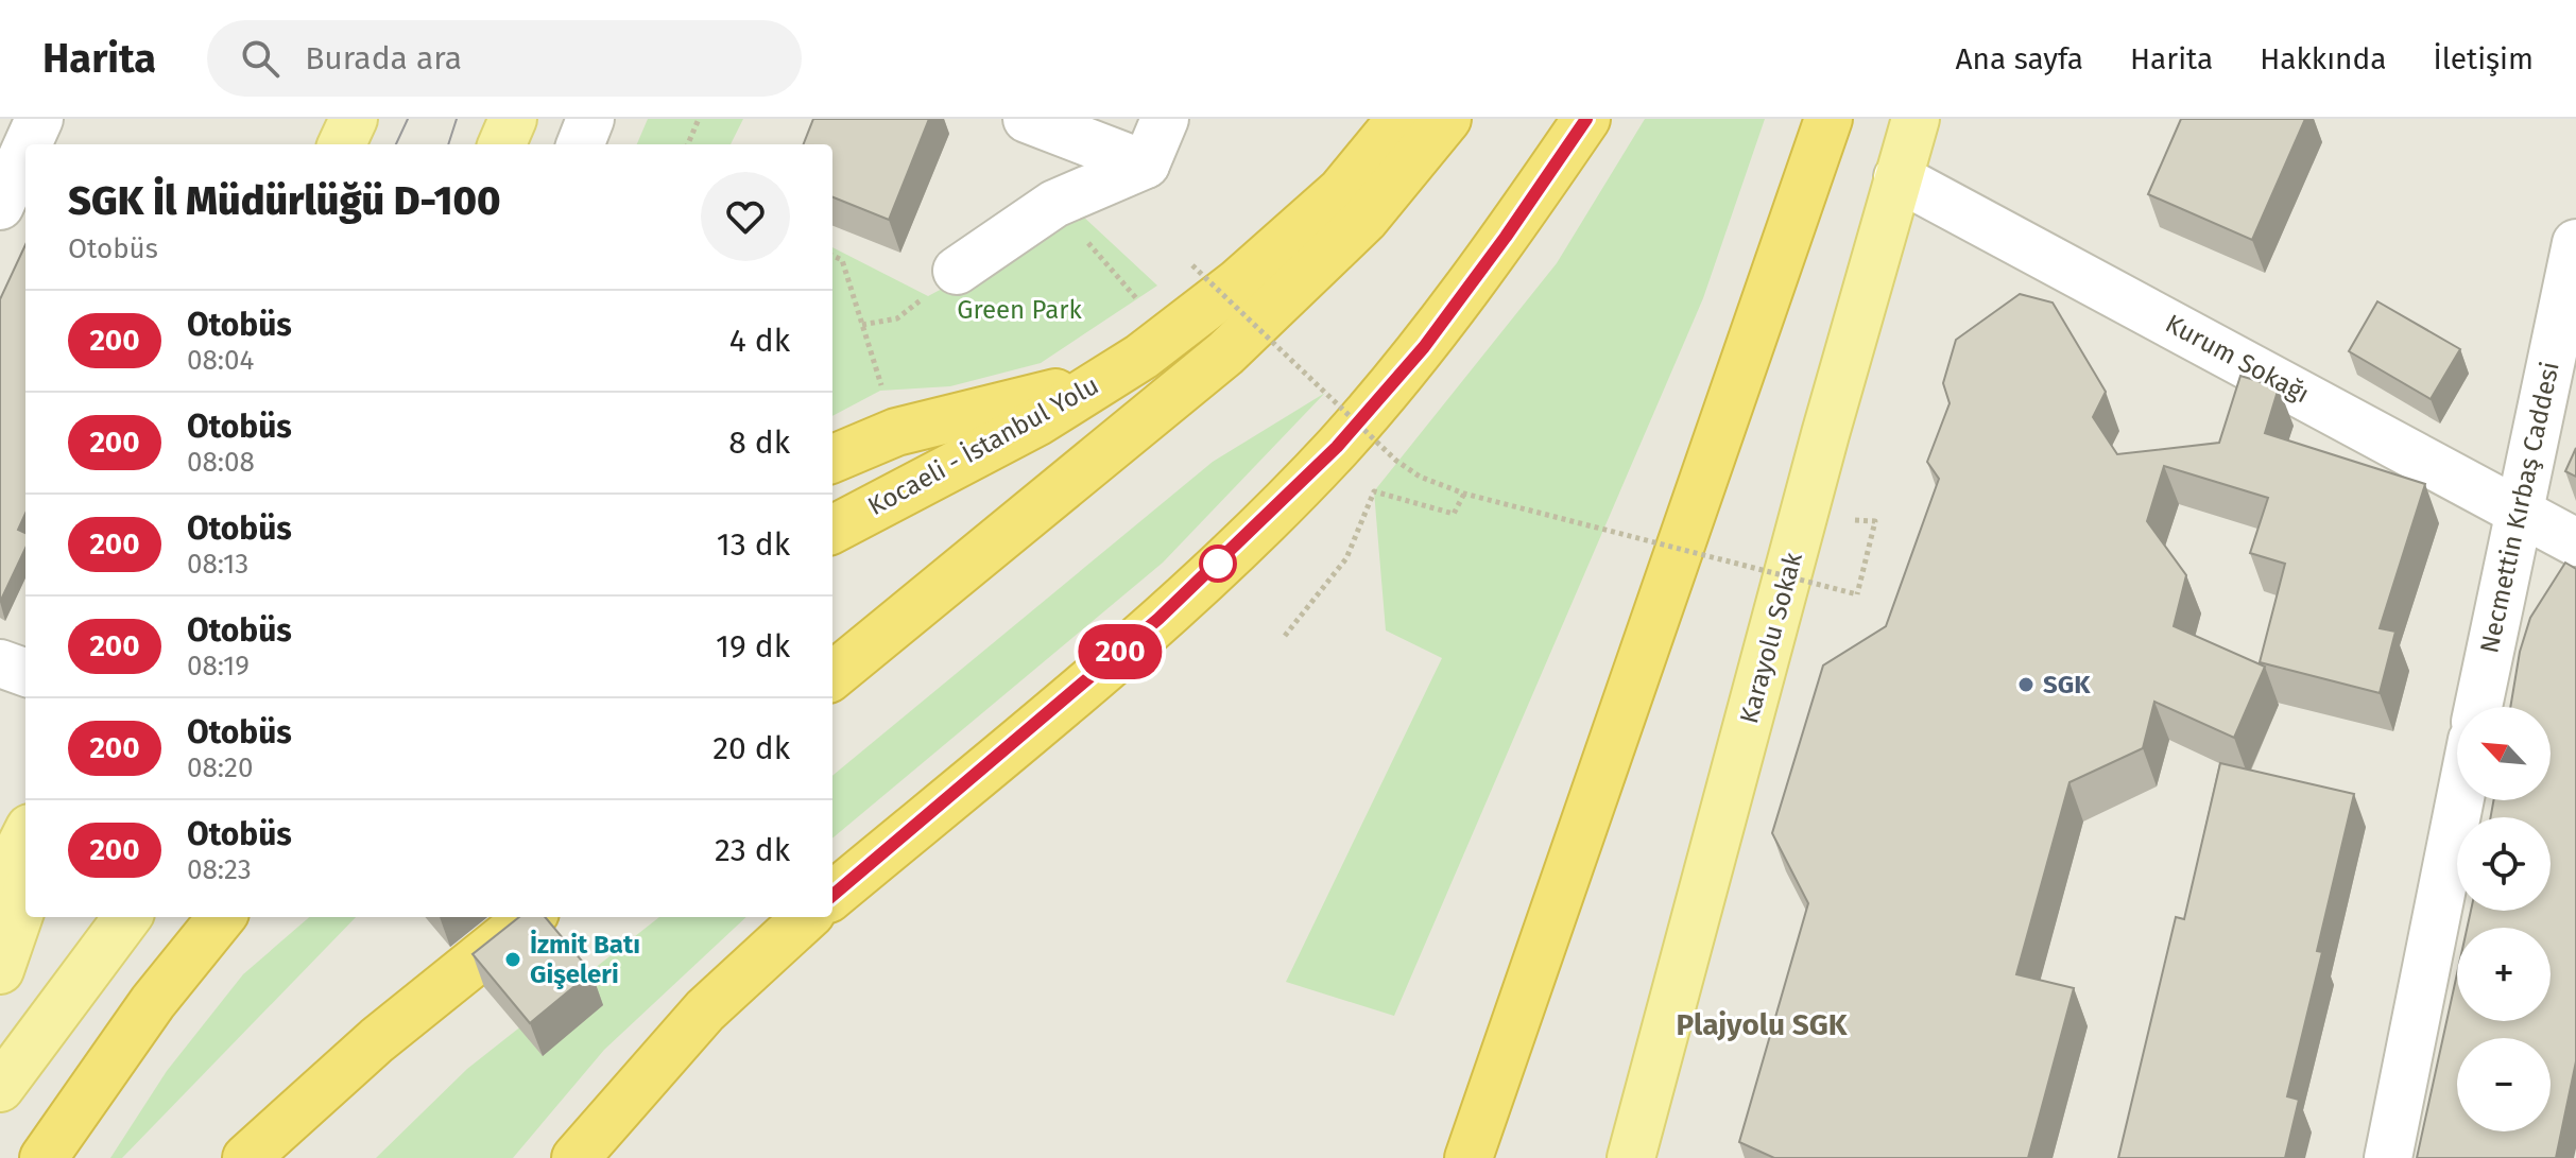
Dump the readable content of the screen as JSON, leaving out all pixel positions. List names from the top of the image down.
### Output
{
  "streets": {
    "highway": ["Kocaeli - İstanbul Yolu"],
    "main road": ["Karayolu Sokak"],
    "street": ["Kurum Sokağı", "Necmettin Kırbaş Caddesi"]
  },
  "crossings": [
    ["Kurum Sokağı", "Necmettin Kırbaş Caddesi"],
    ["Kurum Sokağı", "Karayolu Sokak"]
  ],
  "districts": ["Plajyolu SGK"],
  "parks": ["Green Park"],
  "places": ["SGK", "İzmit Batı Gişeleri"],
  "lines": ["bus line 200"],
  "north": "top left",
  "page": {
    "header": "Harita",
    "search": "Burada ara",
    "nav": [
      "Ana sayfa",
      "Harita",
      "Hakkında",
      "İletişim"
    ],
    "on_map": "200",
    "heading": ["SGK İl Müdürlüğü D-100", "Otobüs"],
    "list": [
      {
        "mark": "200",
        "name": "Otobüs",
        "note": "08:04",
        "value": "4 dk"
      },
      {
        "mark": "200",
        "name": "Otobüs",
        "note": "08:08",
        "value": "8 dk"
      },
      {
        "mark": "200",
        "name": "Otobüs",
        "note": "08:13",
        "value": "13 dk"
      },
      {
        "mark": "200",
        "name": "Otobüs",
        "note": "08:19",
        "value": "19 dk"
      },
      {
        "mark": "200",
        "name": "Otobüs",
        "note": "08:20",
        "value": "20 dk"
      },
      {
        "mark": "200",
        "name": "Otobüs",
        "note": "08:23",
        "value": "23 dk"
      }
    ],
    "map_buttons": ["+", "−"]
  }
}
